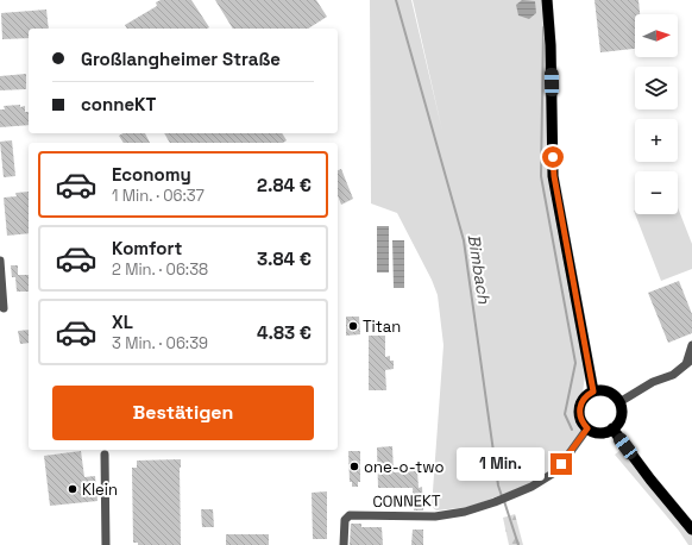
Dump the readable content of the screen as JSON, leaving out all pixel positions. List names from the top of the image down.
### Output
{
  "streets": {
    "street": ["CONNEKT"]
  },
  "water": ["Bimbach"],
  "places": ["Titan", "one-o-two", "Klein"],
  "north": "right",
  "page": {
    "map_buttons": ["+", "−"],
    "banner": ["Großlangheimer Straße", "conneKT"],
    "list": [
      {
        "name": "Economy",
        "note": "1 Min. · 06:37",
        "value": "2.84 €"
      },
      {
        "name": "Komfort",
        "note": "2 Min. · 06:38",
        "value": "3.84 €"
      },
      {
        "name": "XL",
        "note": "3 Min. · 06:39",
        "value": "4.83 €"
      }
    ],
    "buttons": "Bestätigen",
    "bubble": "1 Min."
  }
}
